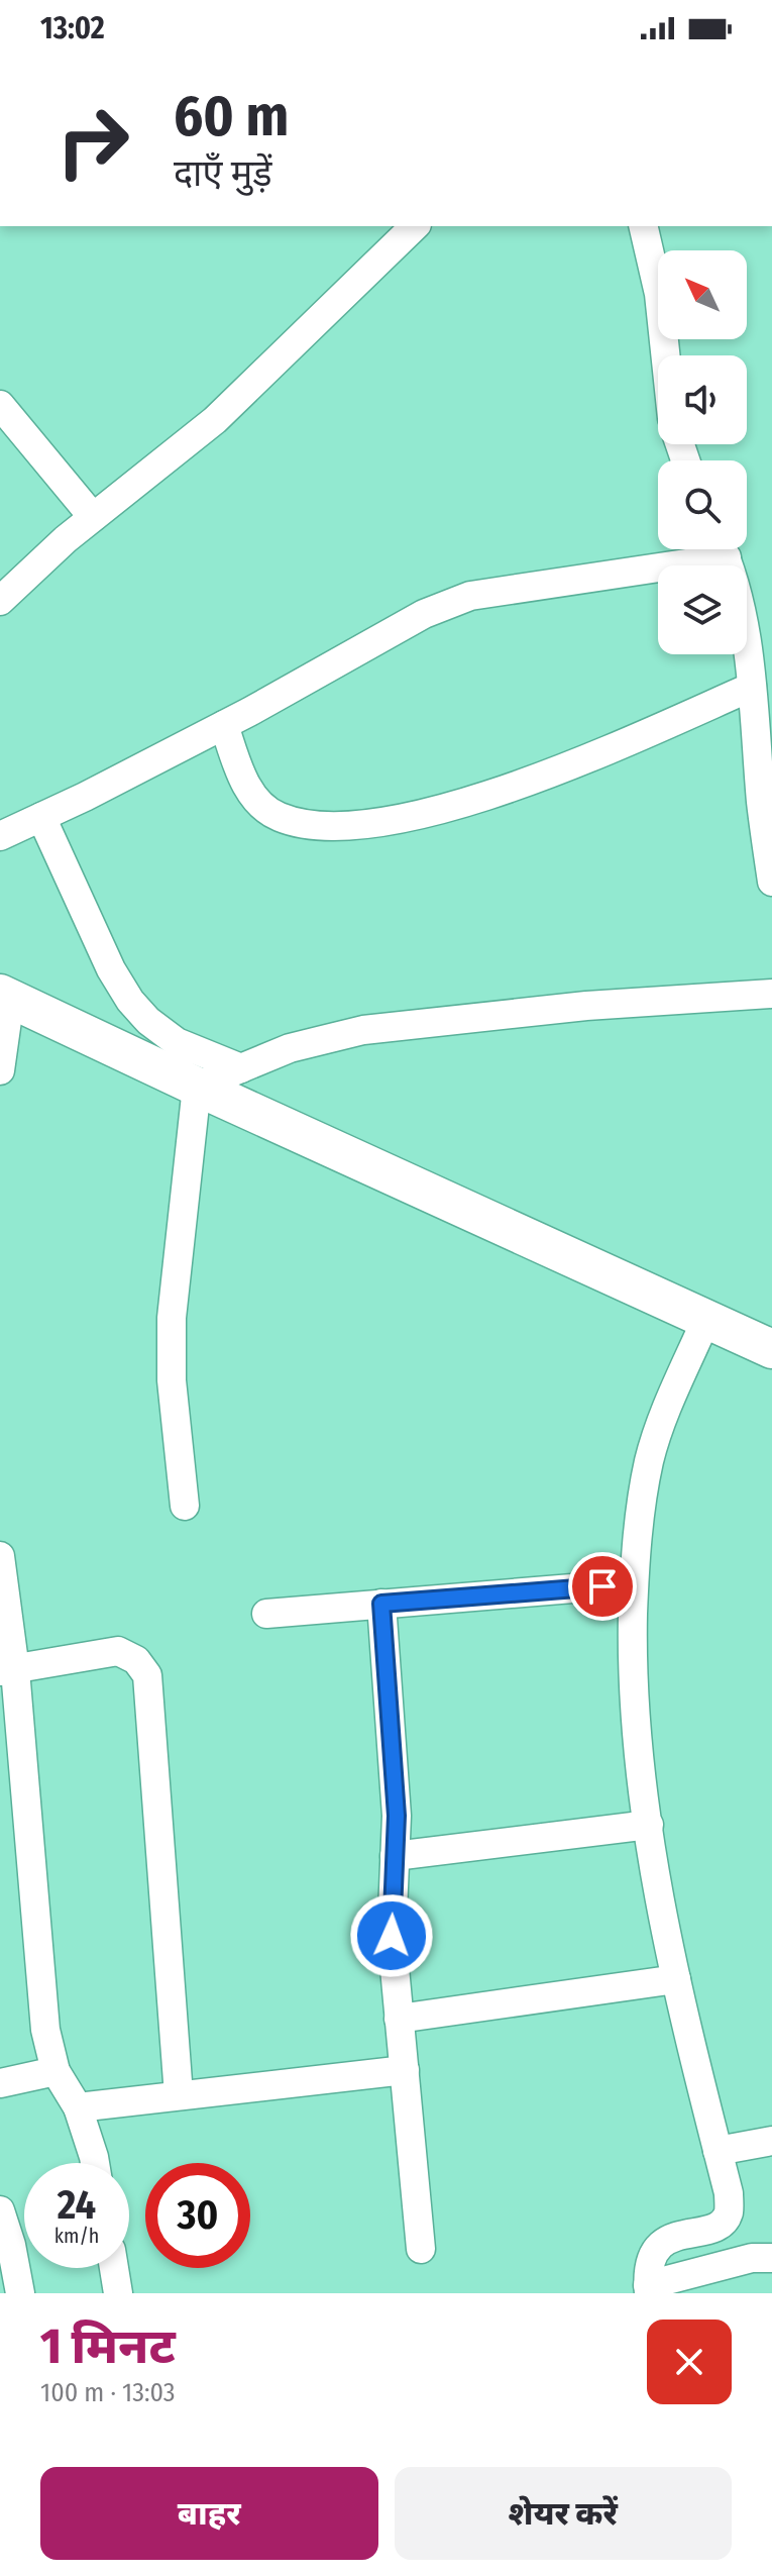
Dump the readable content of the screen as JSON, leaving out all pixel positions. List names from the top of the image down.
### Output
{
  "north": "top left",
  "page": {
    "status": "13:02",
    "turn": ["60 m", "दाएँ मुड़ें"],
    "speed": "24 km/h",
    "limit": "30",
    "heading": ["1 मिनट", "100 m · 13:03"],
    "buttons": ["बाहर", "शेयर करें"]
  }
}
